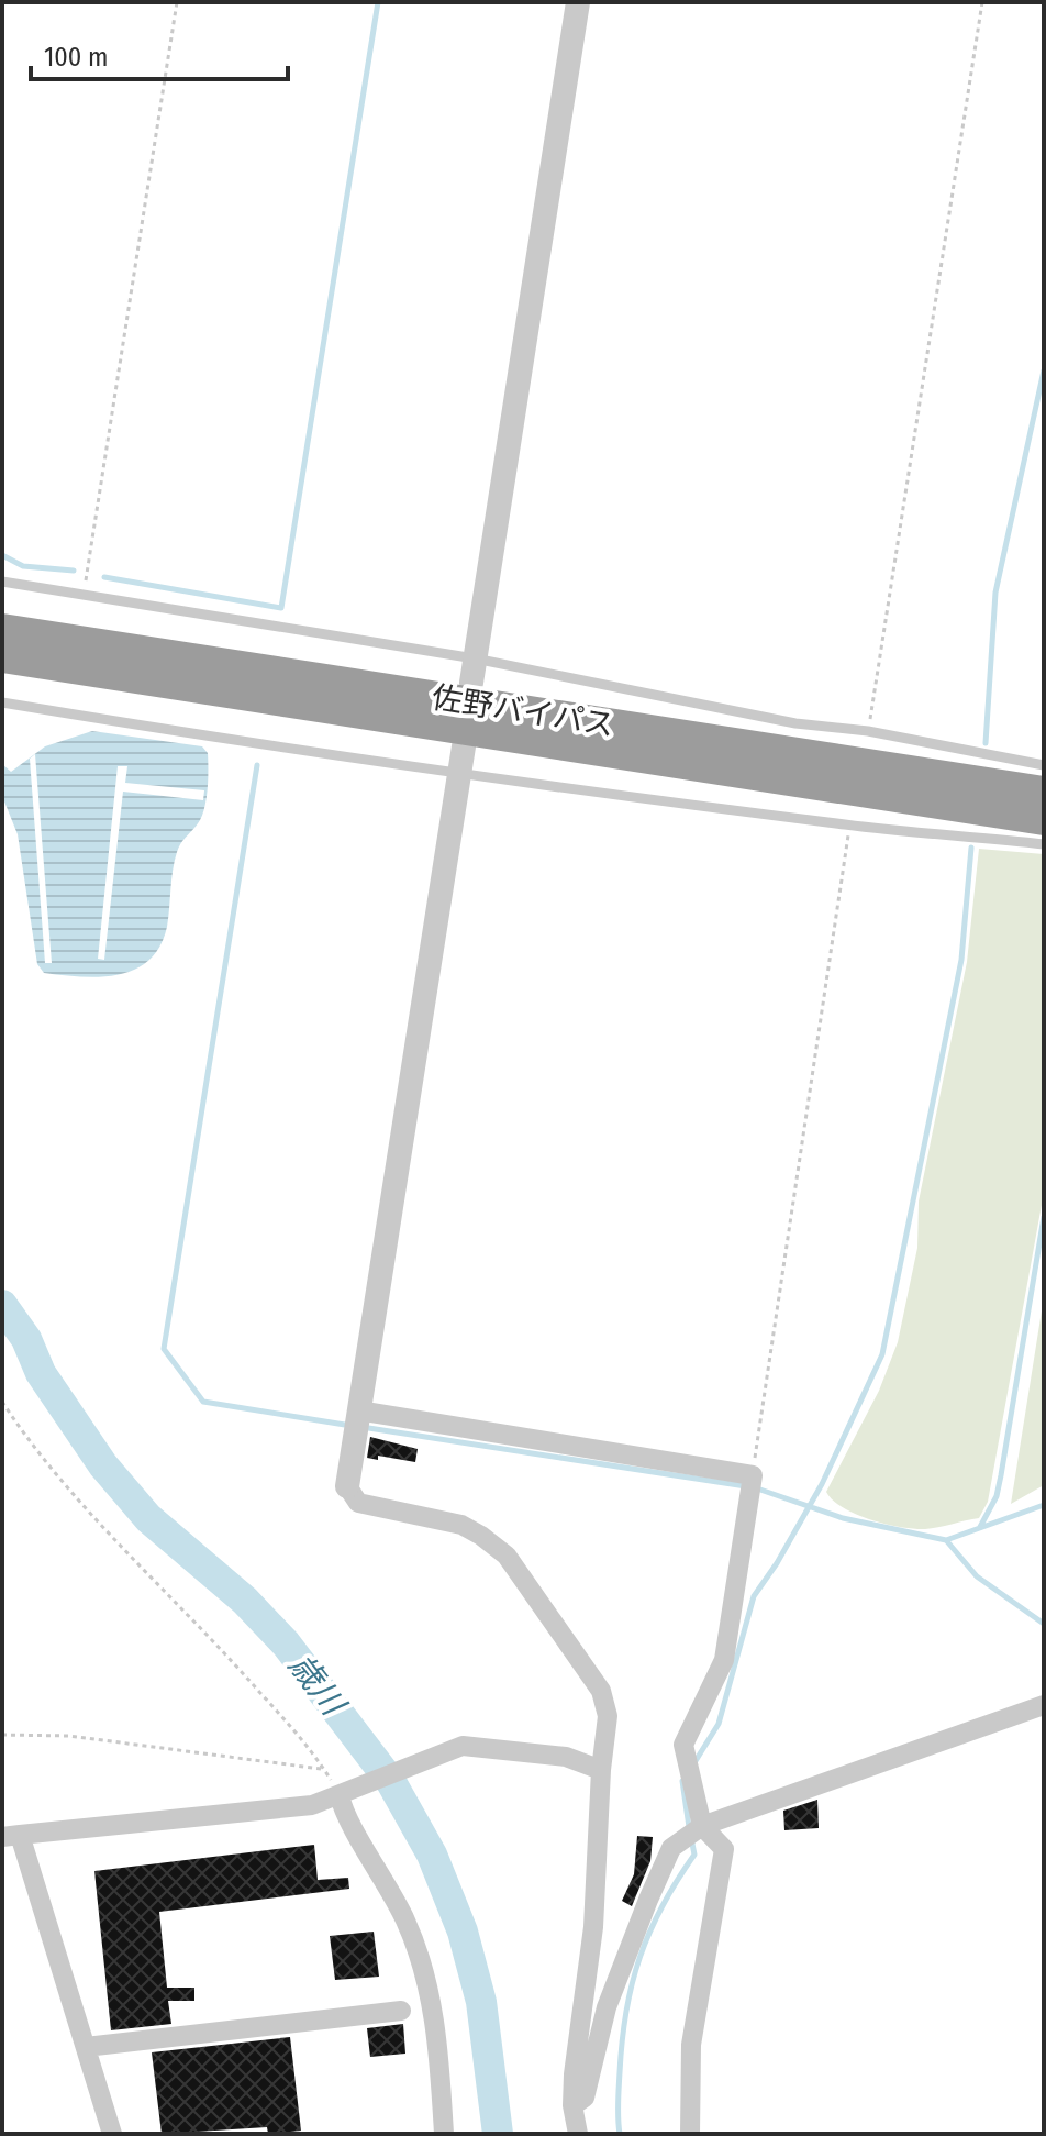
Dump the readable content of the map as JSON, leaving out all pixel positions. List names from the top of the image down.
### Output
{
  "streets": {
    "highway": ["佐野バイパス"]
  },
  "water": ["歳川"],
  "scale_bar": "100 m"
}
